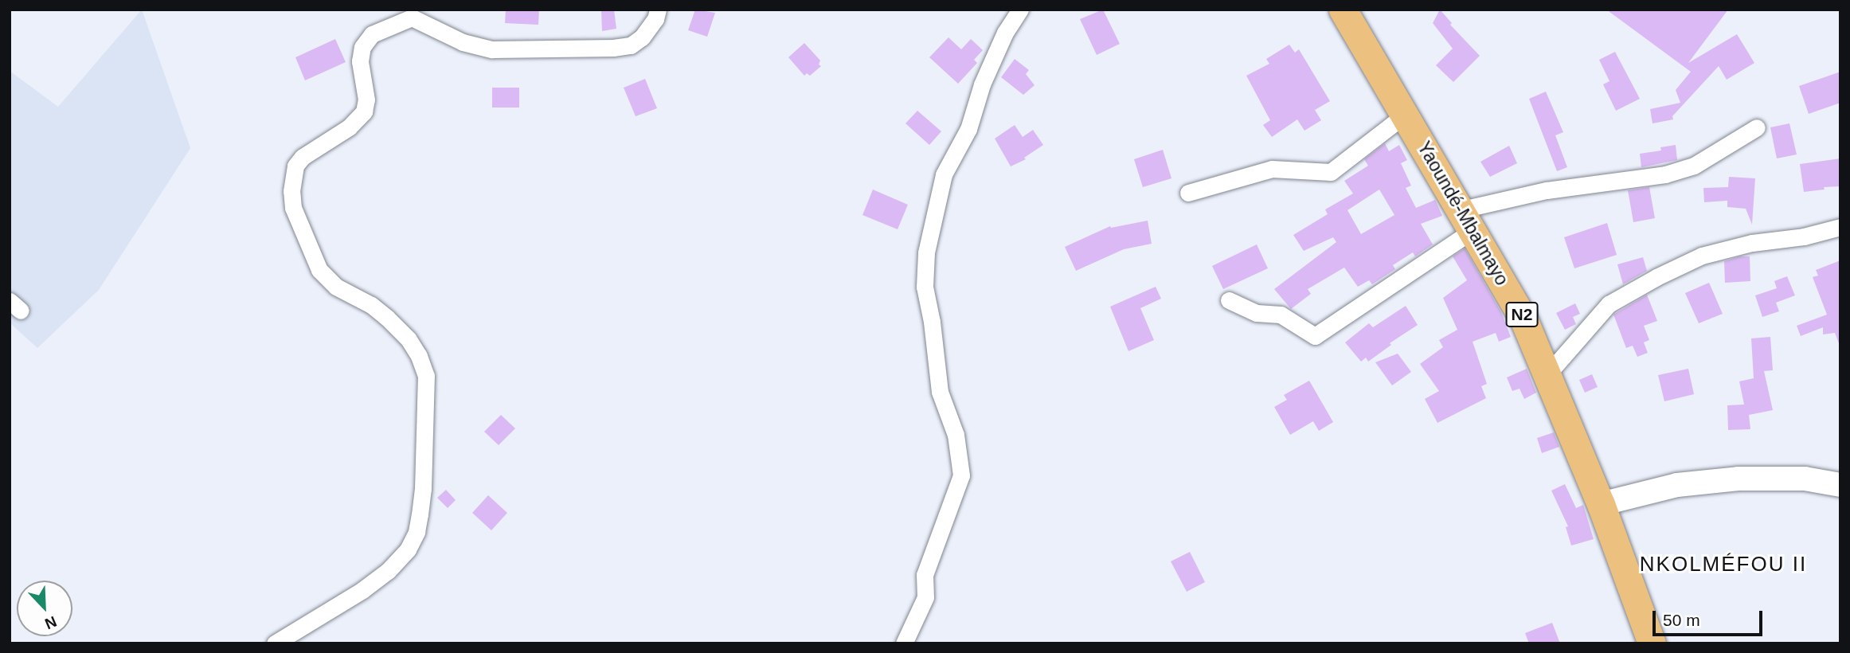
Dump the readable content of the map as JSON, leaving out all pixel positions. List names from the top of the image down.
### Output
{
  "streets": {
    "highway": ["Yaoundé-Mbalmayo", "N2"]
  },
  "districts": ["NKOLMÉFOU II"],
  "scale_bar": "50 m",
  "north": "bottom right"
}
